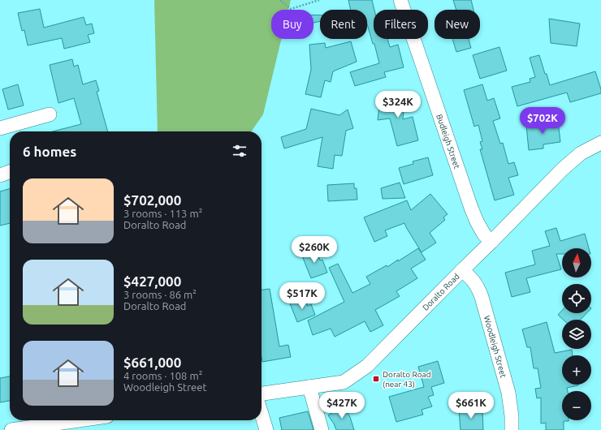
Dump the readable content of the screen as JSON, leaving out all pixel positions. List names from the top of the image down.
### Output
{
  "streets": {
    "street": ["Budleigh Street", "Doralto Road", "Woodleigh Street"]
  },
  "crossings": [
    ["Budleigh Street", "Doralto Road"],
    ["Doralto Road", "Woodleigh Street"]
  ],
  "places": {
    "transit": ["Doralto Road (near 43)"]
  },
  "north": "top",
  "page": {
    "chip": [
      "Buy",
      "Rent",
      "Filters",
      "New"
    ],
    "price": [
      "$324K",
      "$702K",
      "$260K",
      "$517K",
      "$427K",
      "$661K"
    ],
    "heading": "6 homes",
    "list": [
      {
        "name": "$702,000",
        "note": "3 rooms · 113 m² · Doralto Road"
      },
      {
        "name": "$427,000",
        "note": "3 rooms · 86 m² · Doralto Road"
      },
      {
        "name": "$661,000",
        "note": "4 rooms · 108 m² · Woodleigh Street"
      }
    ],
    "map_buttons": ["+", "−"]
  }
}
